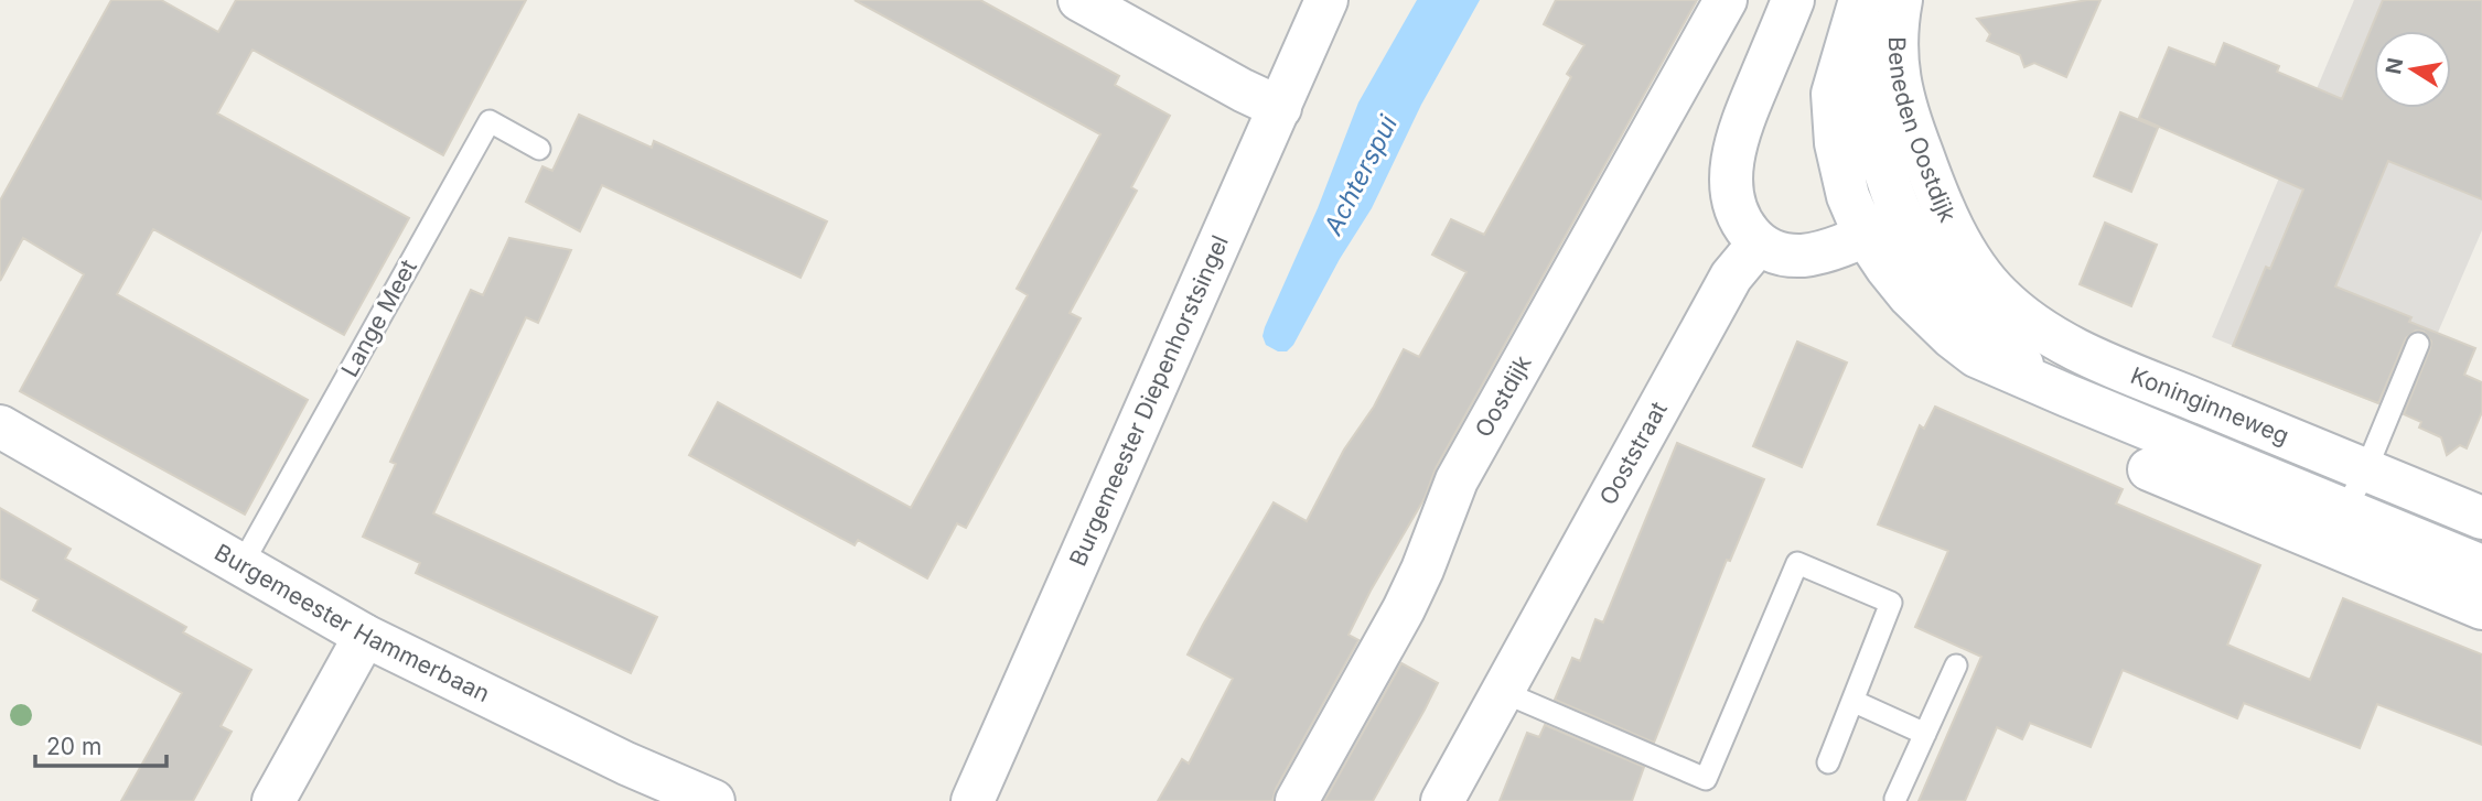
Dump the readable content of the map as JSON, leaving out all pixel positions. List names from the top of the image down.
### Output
{
  "streets": {
    "street": [
      "Beneden Oostdijk",
      "Oostdijk",
      "Burgemeester Diepenhorstsingel",
      "Koninginneweg",
      "Ooststraat",
      "Burgemeester Hammerbaan"
    ],
    "lane": ["Lange Meet"]
  },
  "crossings": [
    ["Beneden Oostdijk", "Koninginneweg"],
    ["Lange Meet", "Burgemeester Hammerbaan"]
  ],
  "water": ["Achterspui"],
  "scale_bar": "20 m",
  "north": "left"
}
